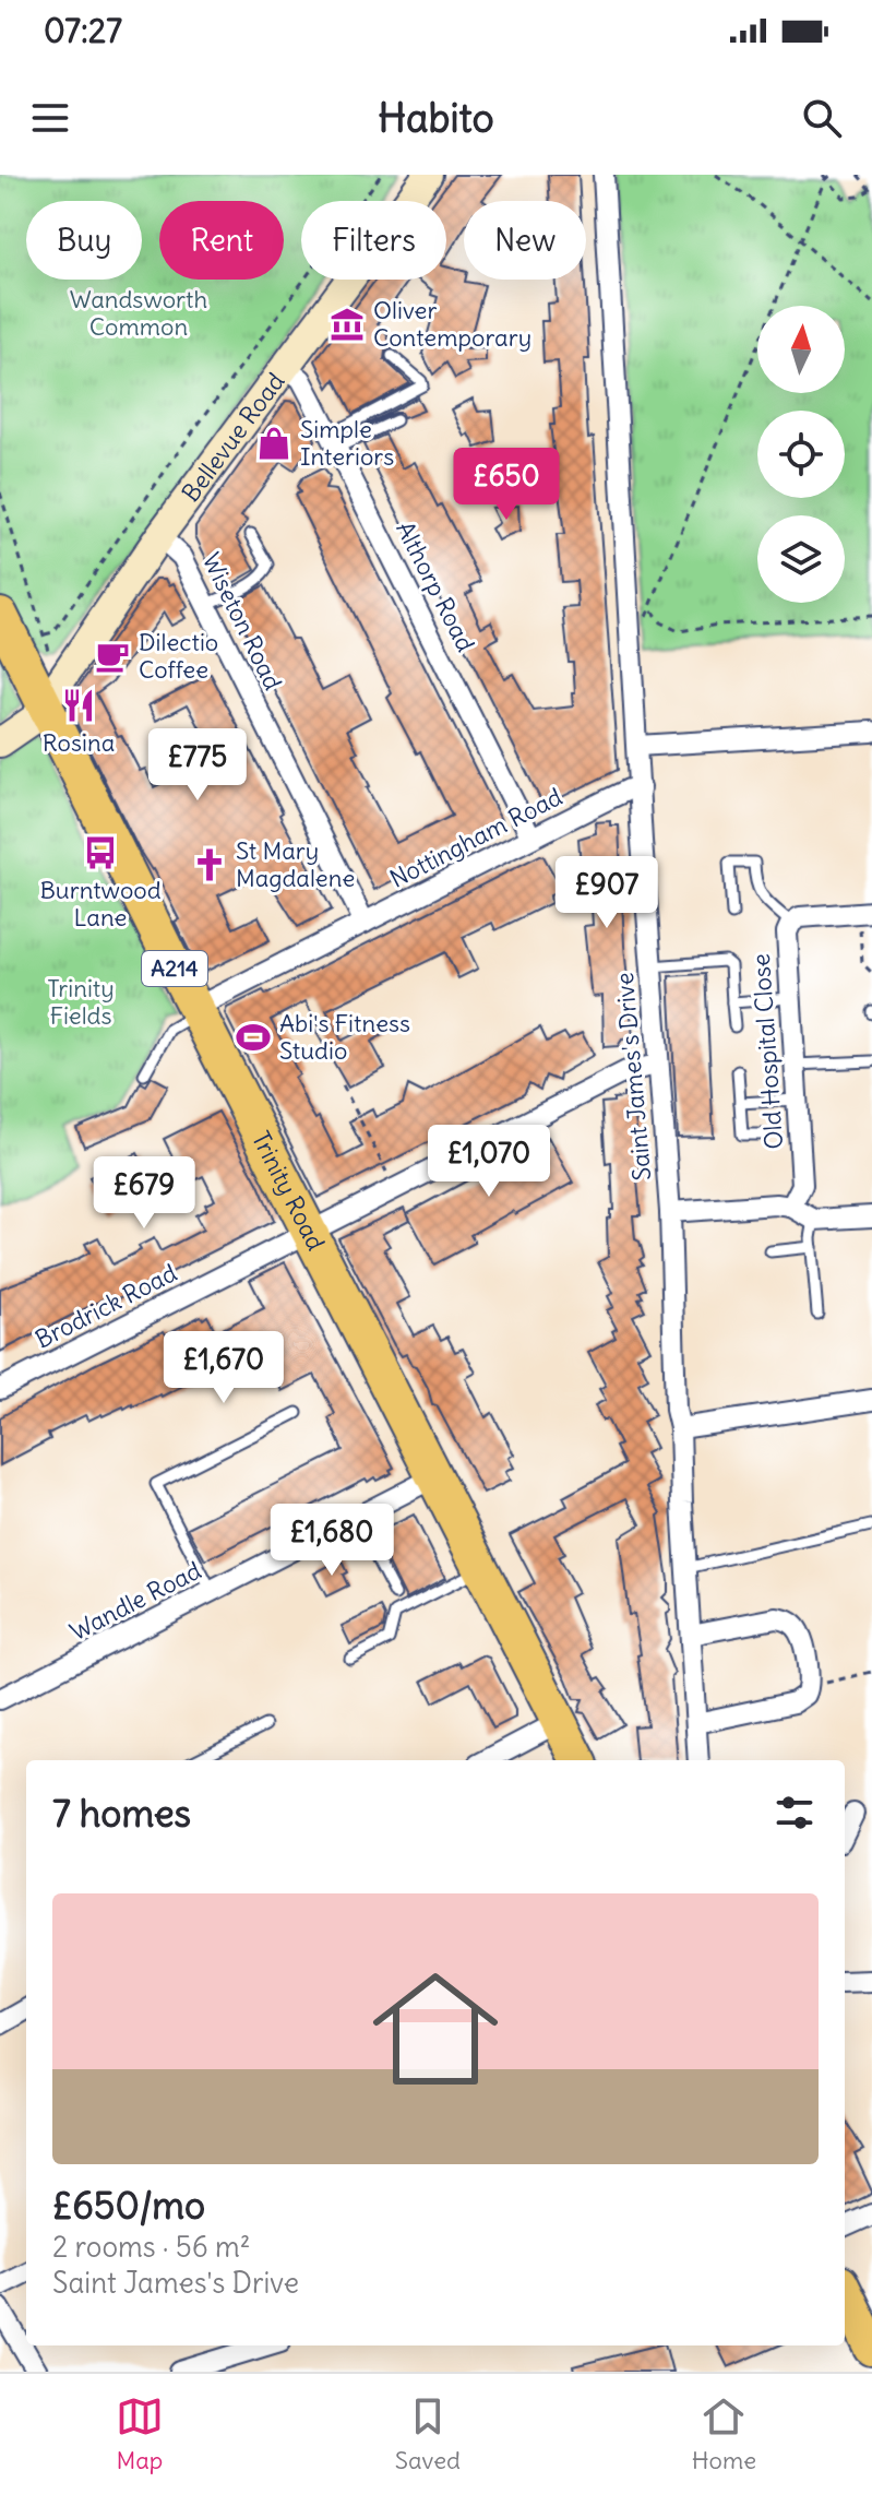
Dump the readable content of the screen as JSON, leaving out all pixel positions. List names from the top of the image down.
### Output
{
  "streets": {
    "highway": ["A214", "Trinity Road"],
    "main road": ["Bellevue Road"],
    "street": [
      "Althorp Road",
      "Wiseton Road",
      "Nottingham Road",
      "Old Hospital Close",
      "Saint James's Drive",
      "Brodrick Road",
      "Wandle Road"
    ]
  },
  "crossings": [
    ["Bellevue Road", "Althorp Road"],
    ["Bellevue Road", "Wiseton Road"],
    ["Bellevue Road", "Trinity Road"],
    ["Althorp Road", "Nottingham Road"],
    ["Wiseton Road", "Nottingham Road"],
    ["Nottingham Road", "Saint James's Drive"],
    ["Nottingham Road", "Trinity Road"],
    ["Saint James's Drive", "Brodrick Road"],
    ["Trinity Road", "Brodrick Road"],
    ["Trinity Road", "Wandle Road"]
  ],
  "parks": ["Wandsworth Common", "Trinity Fields"],
  "places": {
    "museum": ["Oliver Contemporary"],
    "shop": ["Simple Interiors"],
    "cafe": ["Dilectio Coffee"],
    "restaurant": ["Rosina"],
    "bus stop": ["Burntwood Lane"],
    "church": ["St Mary Magdalene"],
    "sports": ["Abi's Fitness Studio"]
  },
  "north": "top",
  "page": {
    "status": "07:27",
    "header": "Habito",
    "chip": [
      "Buy",
      "Rent",
      "Filters",
      "New"
    ],
    "price": [
      "£650",
      "£775",
      "£907",
      "£1,070",
      "£679",
      "£1,670",
      "£1,680"
    ],
    "heading": "7 homes",
    "list": [
      {
        "name": "£650/mo",
        "note": "2 rooms · 56 m² · Saint James's Drive"
      }
    ],
    "tabs": ["Map", "Saved", "Home"]
  }
}
